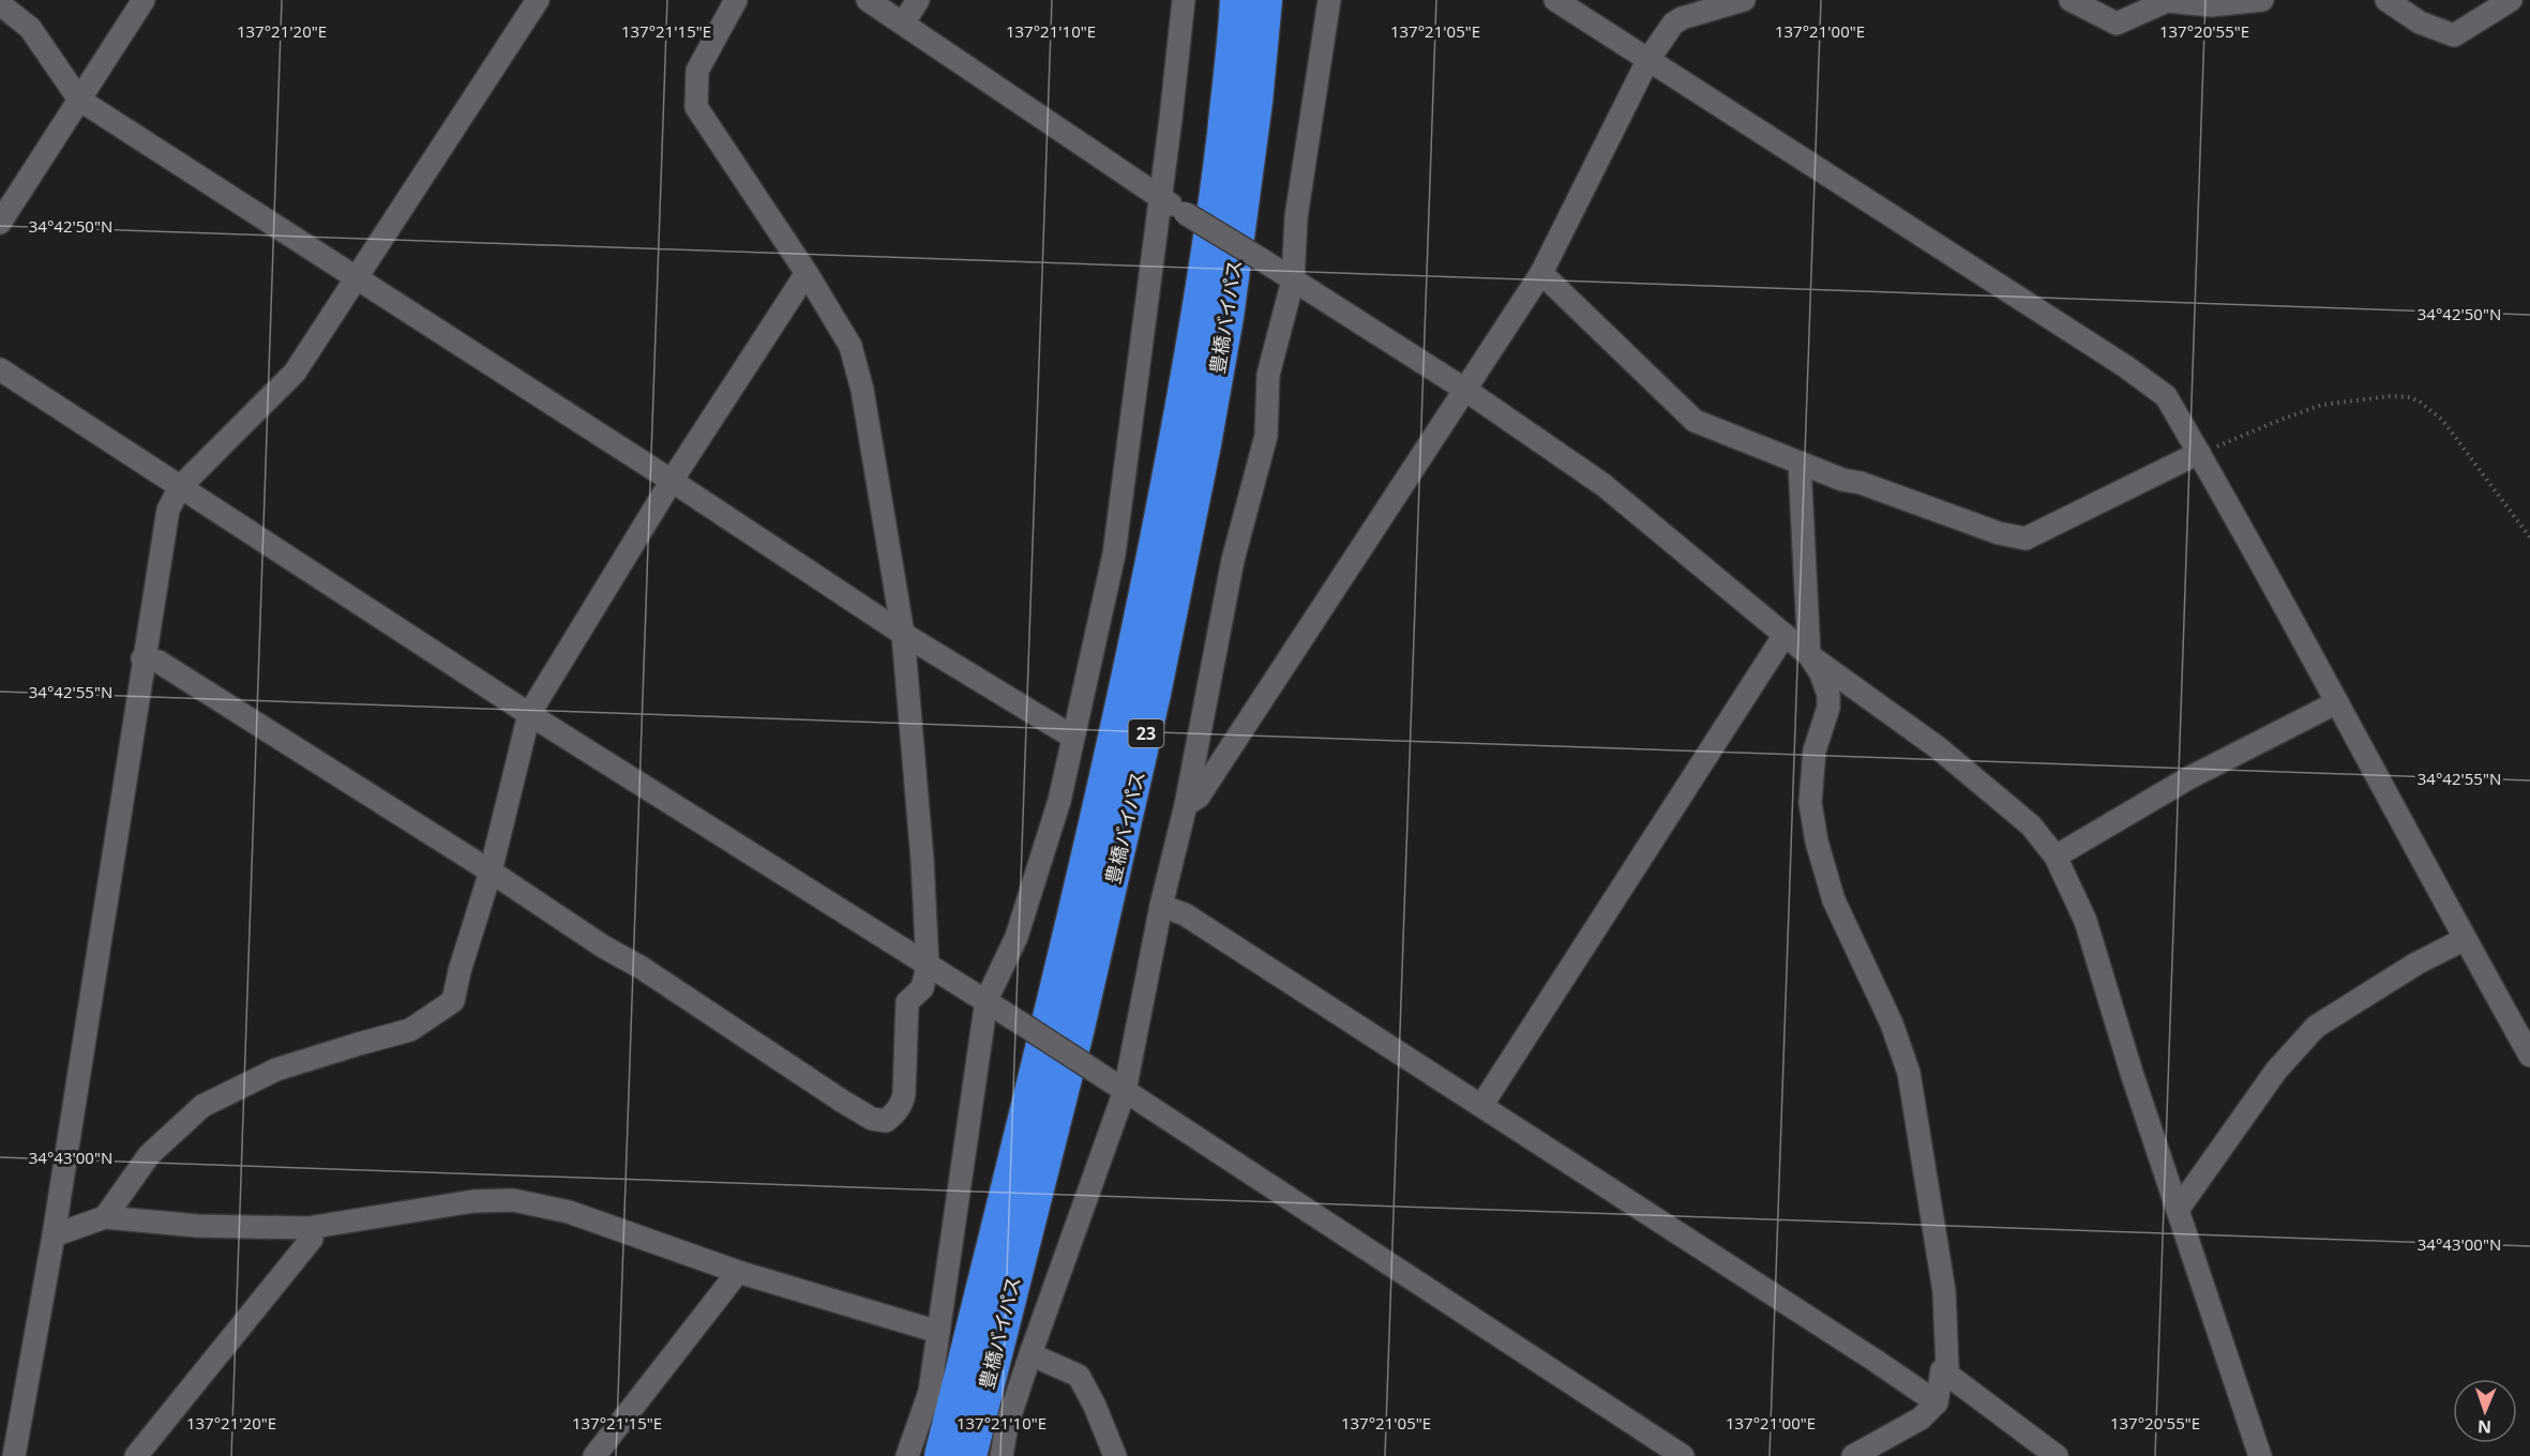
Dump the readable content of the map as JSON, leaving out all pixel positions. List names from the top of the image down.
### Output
{
  "streets": {
    "highway": ["豊橋バイパス", "23"]
  },
  "north": "bottom",
  "coordinates": [
    "137°21'20\"E",
    "137°21'15\"E",
    "137°21'10\"E",
    "137°21'05\"E",
    "137°21'00\"E",
    "137°20'55\"E",
    "34°42'50\"N",
    "34°42'55\"N",
    "34°43'00\"N"
  ]
}
